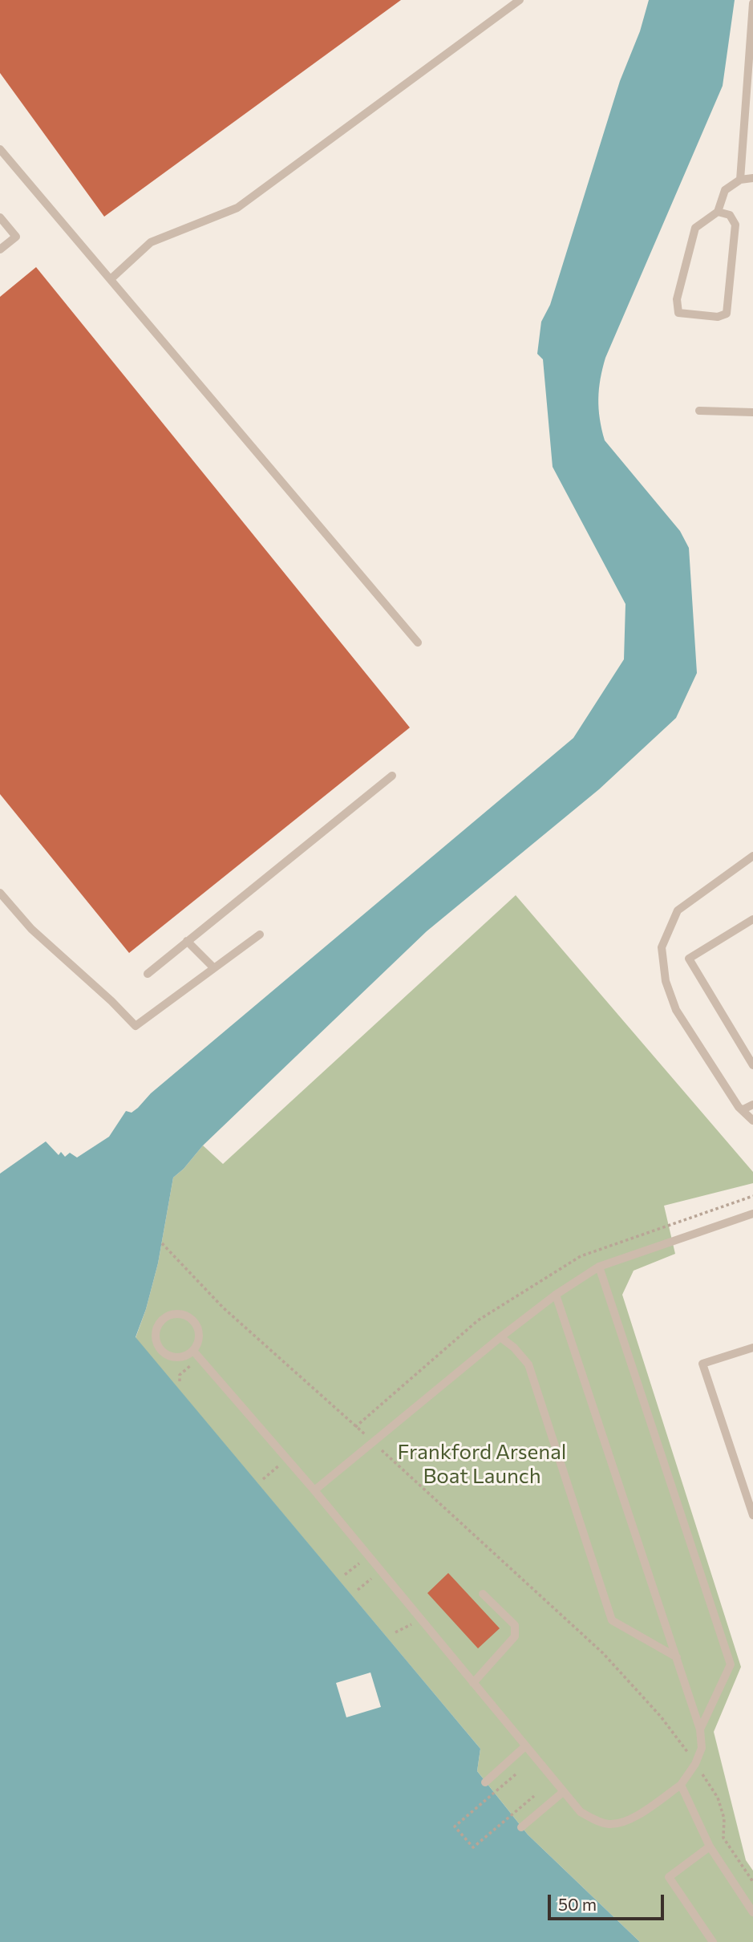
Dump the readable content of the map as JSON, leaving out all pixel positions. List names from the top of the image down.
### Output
{
  "parks": ["Frankford Arsenal Boat Launch"],
  "scale_bar": "50 m"
}
